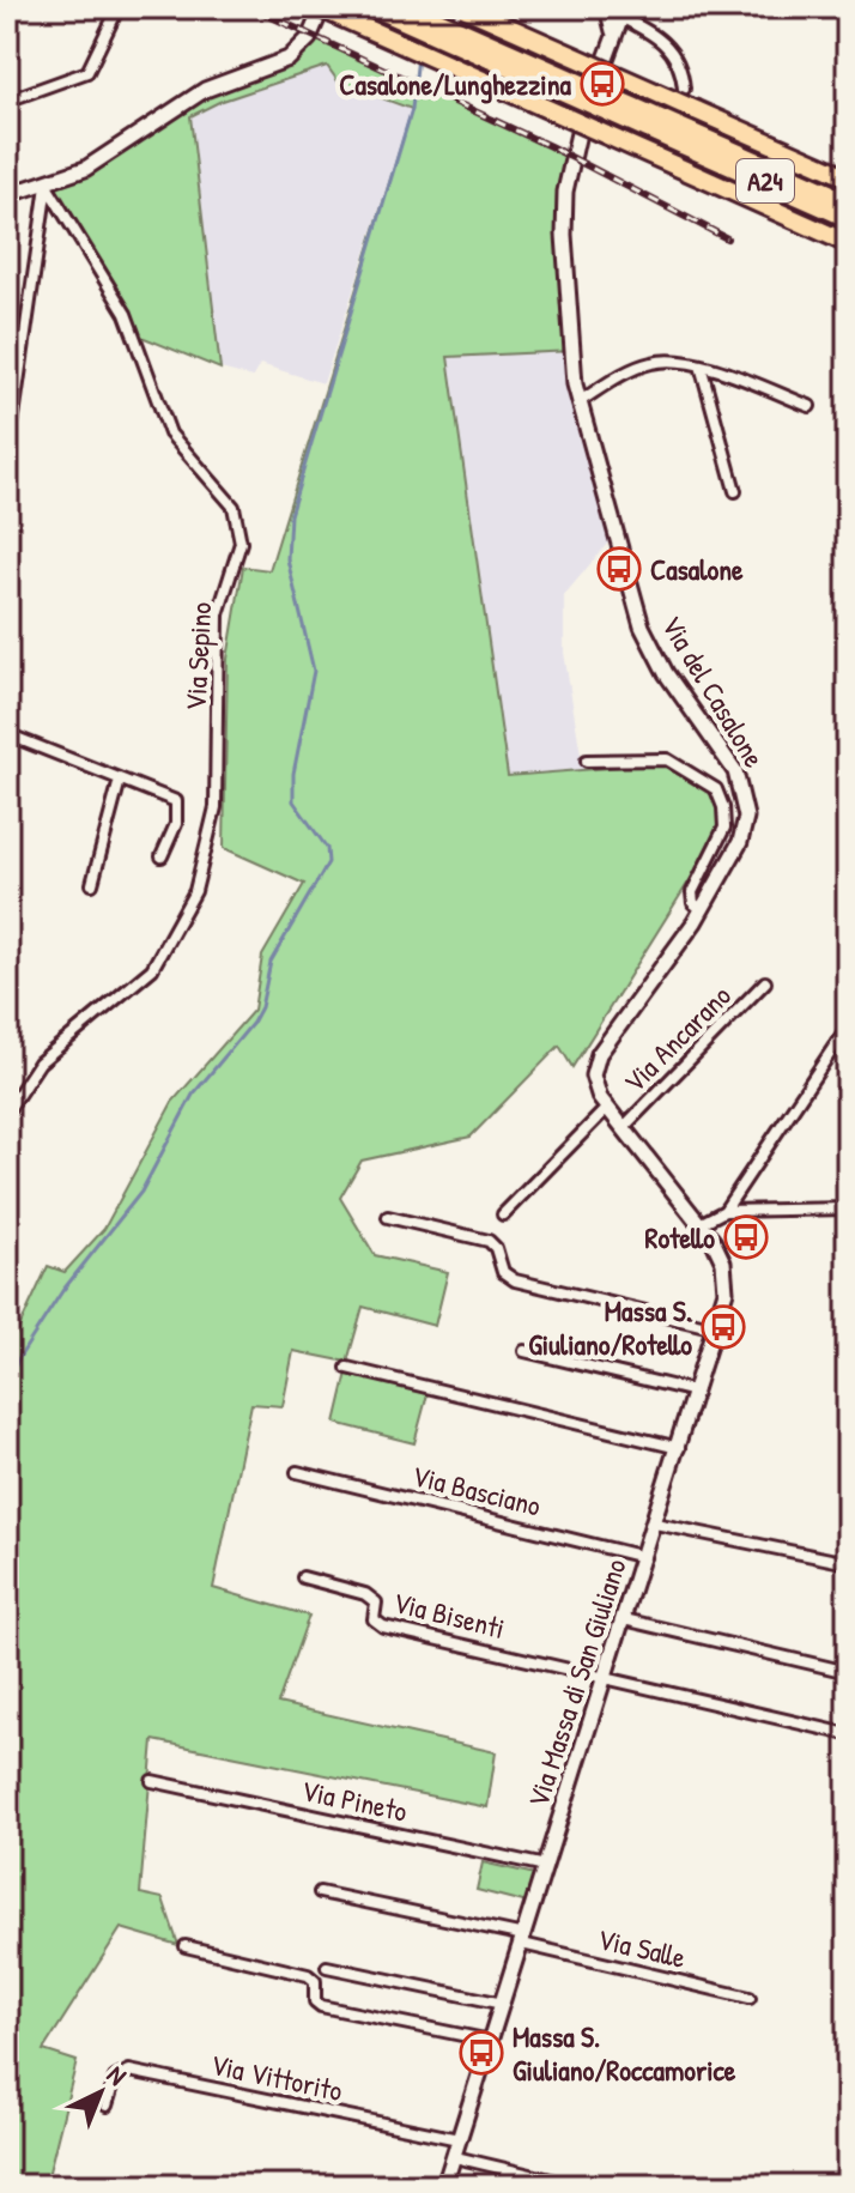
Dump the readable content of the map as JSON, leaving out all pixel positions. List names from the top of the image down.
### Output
{
  "streets": {
    "highway": ["A24"],
    "street": [
      "Via Sepino",
      "Via del Casalone",
      "Via Ancarano",
      "Via Basciano",
      "Via Bisenti",
      "Via Massa di San Giuliano",
      "Via Pineto",
      "Via Salle",
      "Via Vittorito"
    ]
  },
  "crossings": [
    ["Via del Casalone", "Via Ancarano"],
    ["Via del Casalone", "Via Massa di San Giuliano"],
    ["Via Basciano", "Via Massa di San Giuliano"],
    ["Via Bisenti", "Via Massa di San Giuliano"],
    ["Via Massa di San Giuliano", "Via Pineto"],
    ["Via Massa di San Giuliano", "Via Salle"],
    ["Via Massa di San Giuliano", "Via Vittorito"]
  ],
  "places": {
    "bus stop": [
      "Casalone/Lunghezzina",
      "Casalone",
      "Rotello",
      "Massa S. Giuliano/Rotello",
      "Massa S. Giuliano/Roccamorice"
    ]
  },
  "north": "top right"
}
